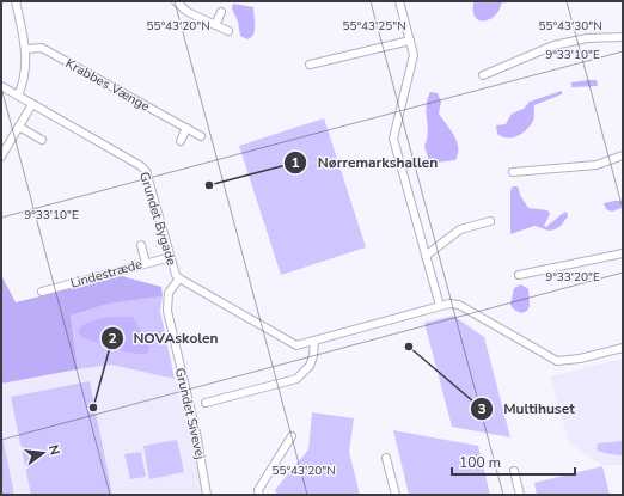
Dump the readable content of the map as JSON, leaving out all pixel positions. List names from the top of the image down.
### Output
{
  "streets": {
    "street": [
      "Krabbes Vænge",
      "Grundet Bygade",
      "Lindestræde",
      "Grundet Sivevej"
    ]
  },
  "crossings": [
    ["Grundet Bygade", "Lindestræde"],
    ["Grundet Bygade", "Grundet Sivevej"]
  ],
  "places": ["Nørremarkshallen", "Multihuset", "NOVAskolen"],
  "scale_bar": "100 m",
  "north": "right",
  "coordinates": [
    "55°43'20\"N",
    "55°43'25\"N",
    "55°43'30\"N",
    "9°33'10\"E",
    "9°33'20\"E"
  ]
}
